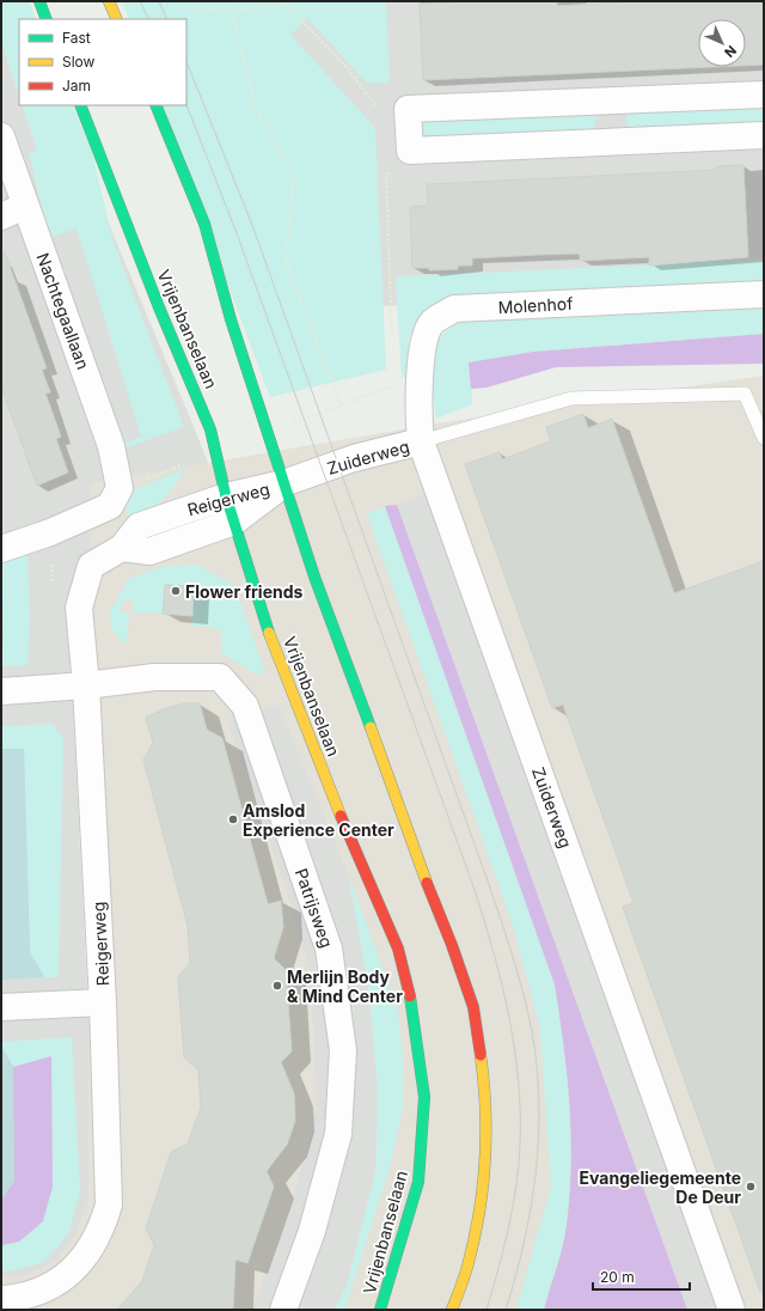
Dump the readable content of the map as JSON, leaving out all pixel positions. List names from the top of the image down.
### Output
{
  "streets": {
    "main road": ["Vrijenbanselaan"],
    "street": [
      "Molenhof",
      "Nachtegaallaan",
      "Zuiderweg",
      "Reigerweg",
      "Patrijsweg"
    ]
  },
  "crossings": [
    ["Molenhof", "Zuiderweg"],
    ["Vrijenbanselaan", "Reigerweg"],
    ["Zuiderweg", "Reigerweg"],
    ["Reigerweg", "Patrijsweg"]
  ],
  "places": [
    "Flower friends",
    "Amslod Experience Center",
    "Merlijn Body & Mind Center",
    "Evangeliegemeente De Deur"
  ],
  "legend": ["Fast", "Slow", "Jam"],
  "scale_bar": "20 m",
  "north": "bottom right"
}
